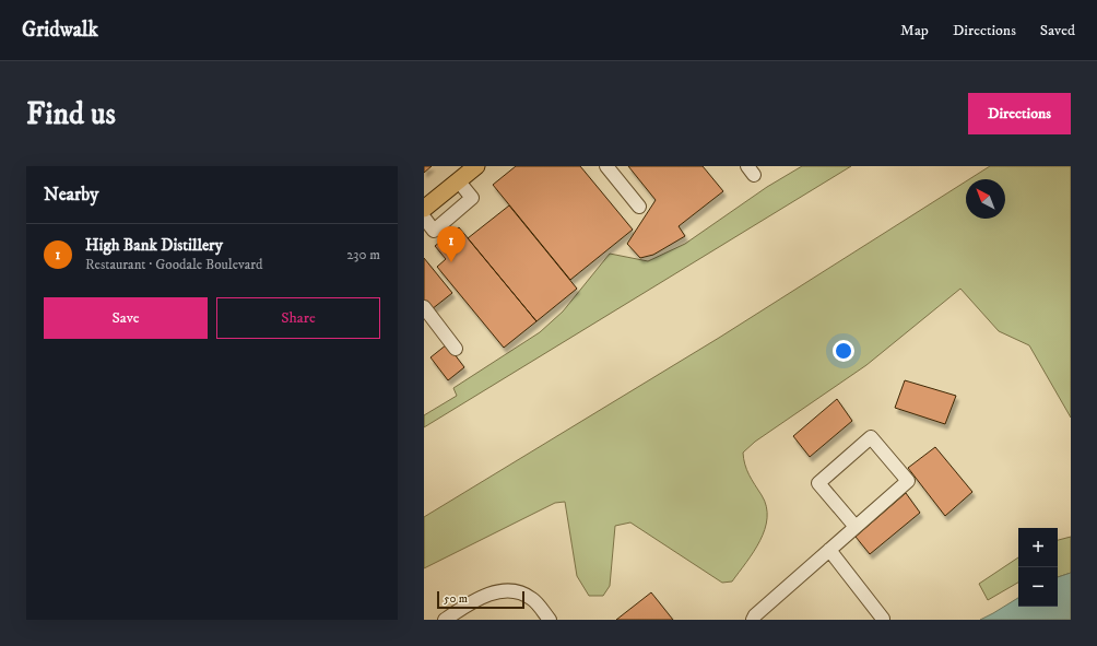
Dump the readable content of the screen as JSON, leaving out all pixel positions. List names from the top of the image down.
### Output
{
  "scale_bar": "50 m",
  "north": "top left",
  "page": {
    "header": "Gridwalk",
    "nav": ["Map", "Directions", "Saved"],
    "buttons": [
      "Directions",
      ["Save", "Share"]
    ],
    "title": "Find us",
    "heading": "Nearby",
    "list": [
      {
        "mark": "1",
        "name": "High Bank Distillery",
        "note": "Restaurant · Goodale Boulevard",
        "value": "230 m"
      }
    ],
    "pins": "1",
    "map_buttons": ["+", "−"],
    "scale": "50 m"
  }
}
